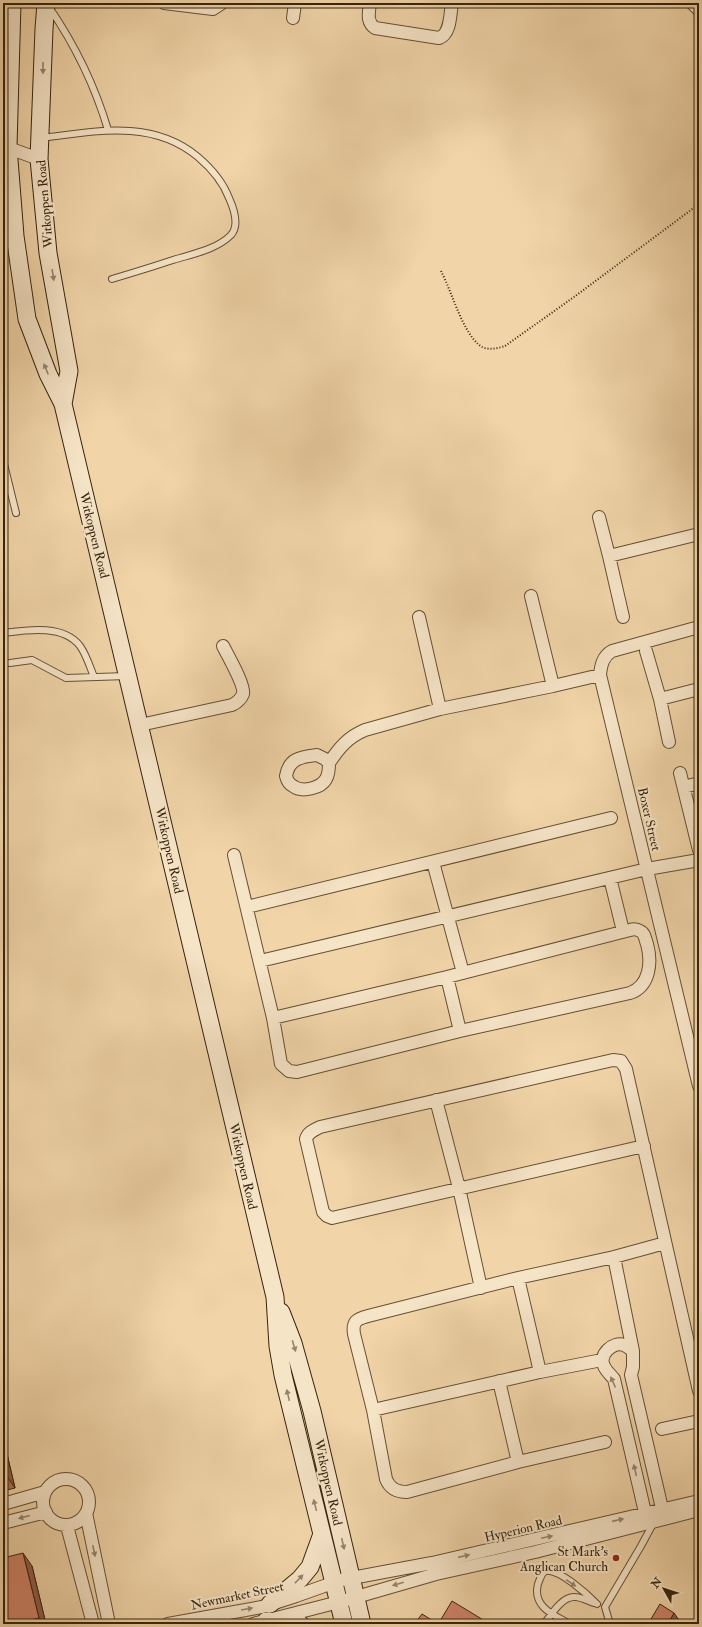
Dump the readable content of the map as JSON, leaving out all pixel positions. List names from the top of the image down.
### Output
{
  "streets": {
    "main road": ["Witkoppen Road"],
    "street": ["Boxer Street", "Hyperion Road", "Newmarket Street"]
  },
  "crossings": [
    ["Witkoppen Road", "Hyperion Road"],
    ["Witkoppen Road", "Newmarket Street"],
    ["Hyperion Road", "Newmarket Street"]
  ],
  "one_way": ["Newmarket Street"],
  "places": ["St Mark's Anglican Church"],
  "north": "top left"
}
